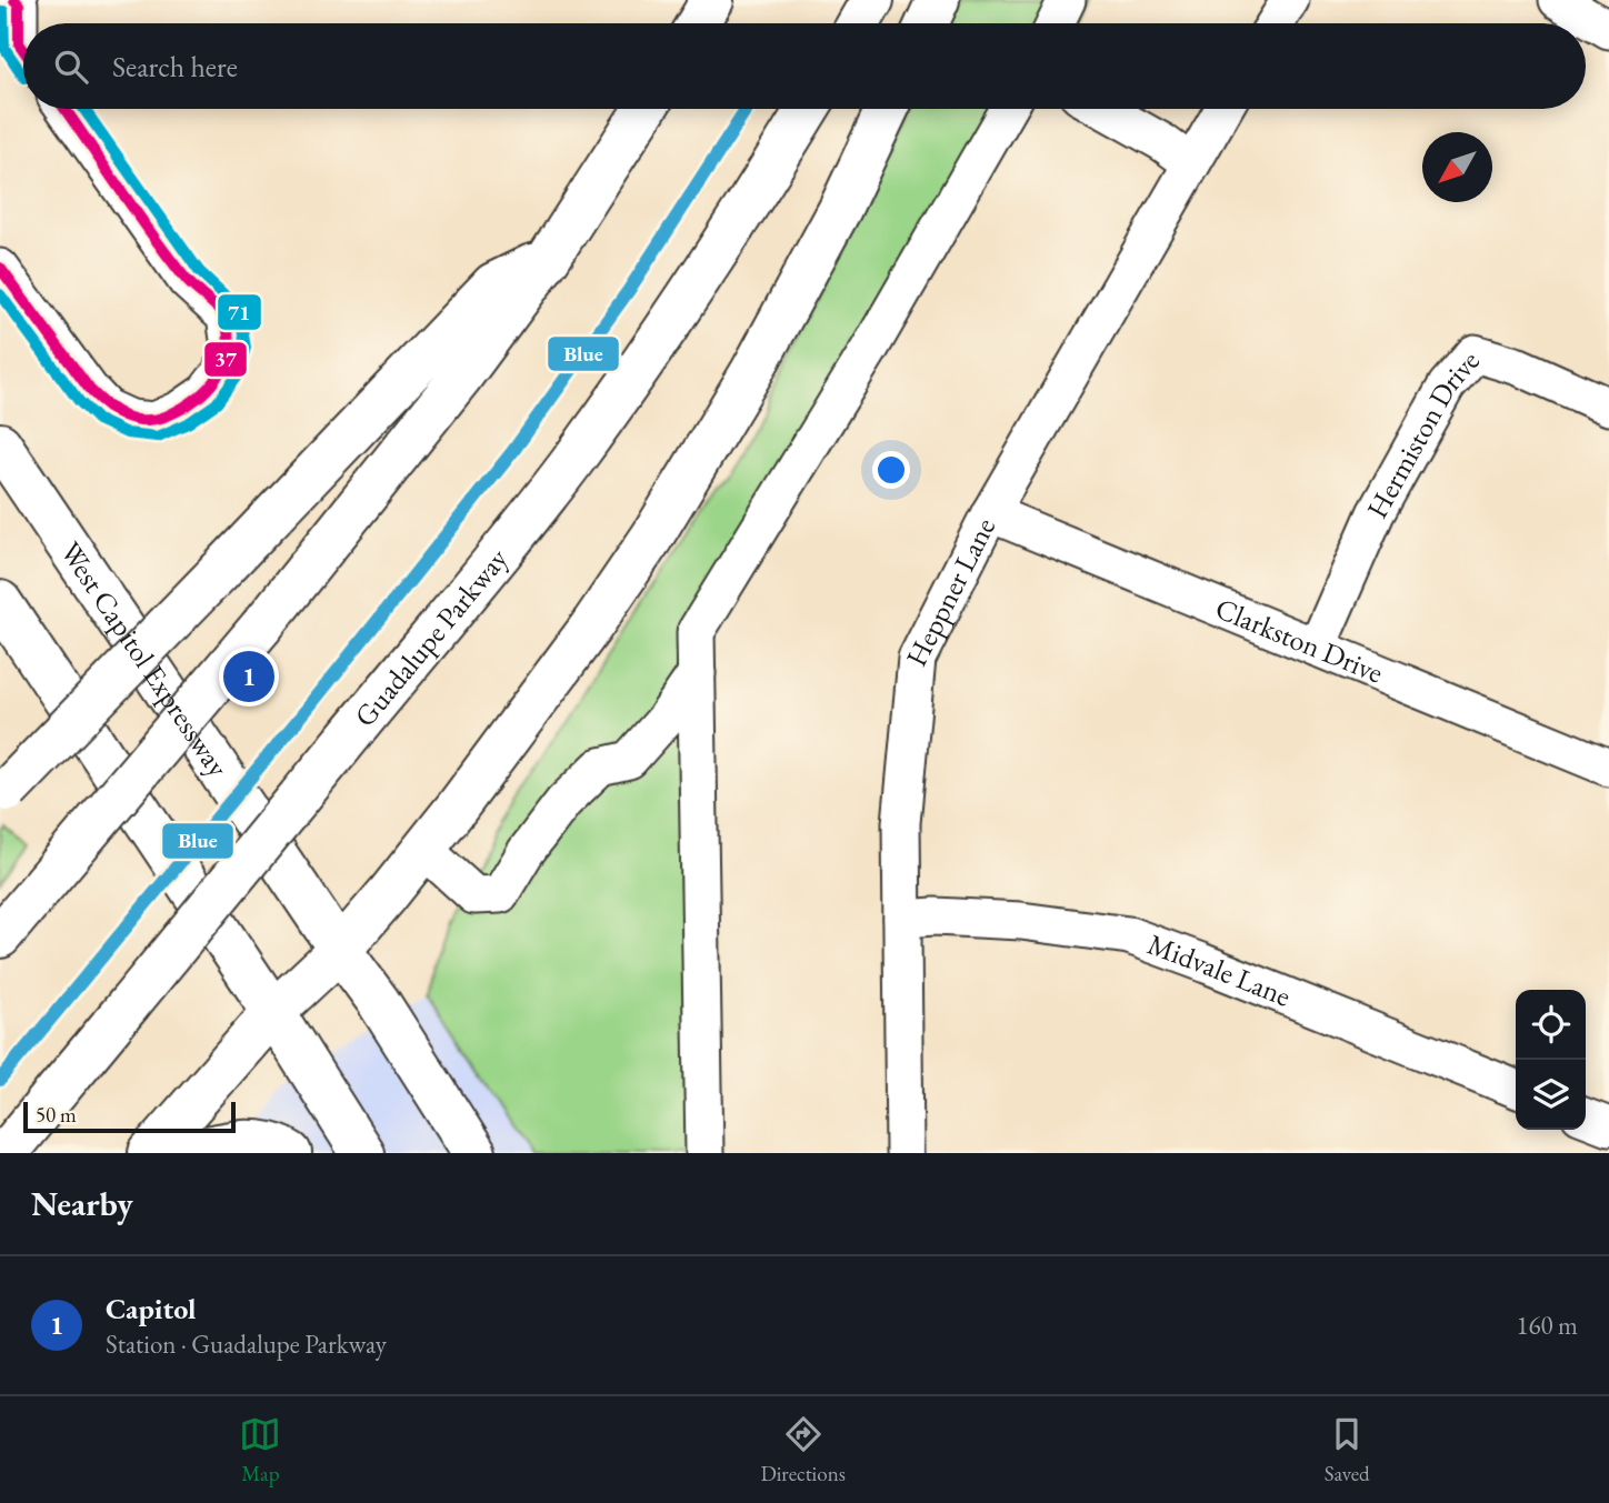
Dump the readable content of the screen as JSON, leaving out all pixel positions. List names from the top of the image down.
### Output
{
  "streets": {
    "highway": ["Guadalupe Parkway", "West Capitol Expressway"],
    "street": [
      "Hermiston Drive",
      "Heppner Lane",
      "Clarkston Drive",
      "Midvale Lane"
    ]
  },
  "crossings": [
    ["Hermiston Drive", "Clarkston Drive"],
    ["Heppner Lane", "Clarkston Drive"],
    ["Heppner Lane", "Midvale Lane"]
  ],
  "lines": ["transit line 37", "transit line 71", "transit line Blue"],
  "scale_bar": "50 m",
  "north": "bottom left",
  "page": {
    "search": "Search here",
    "pins": "1",
    "scale": "50 m",
    "heading": "Nearby",
    "list": [
      {
        "mark": "1",
        "name": "Capitol",
        "note": "Station · Guadalupe Parkway",
        "value": "160 m"
      }
    ],
    "nav": ["Map", "Directions", "Saved"]
  }
}
